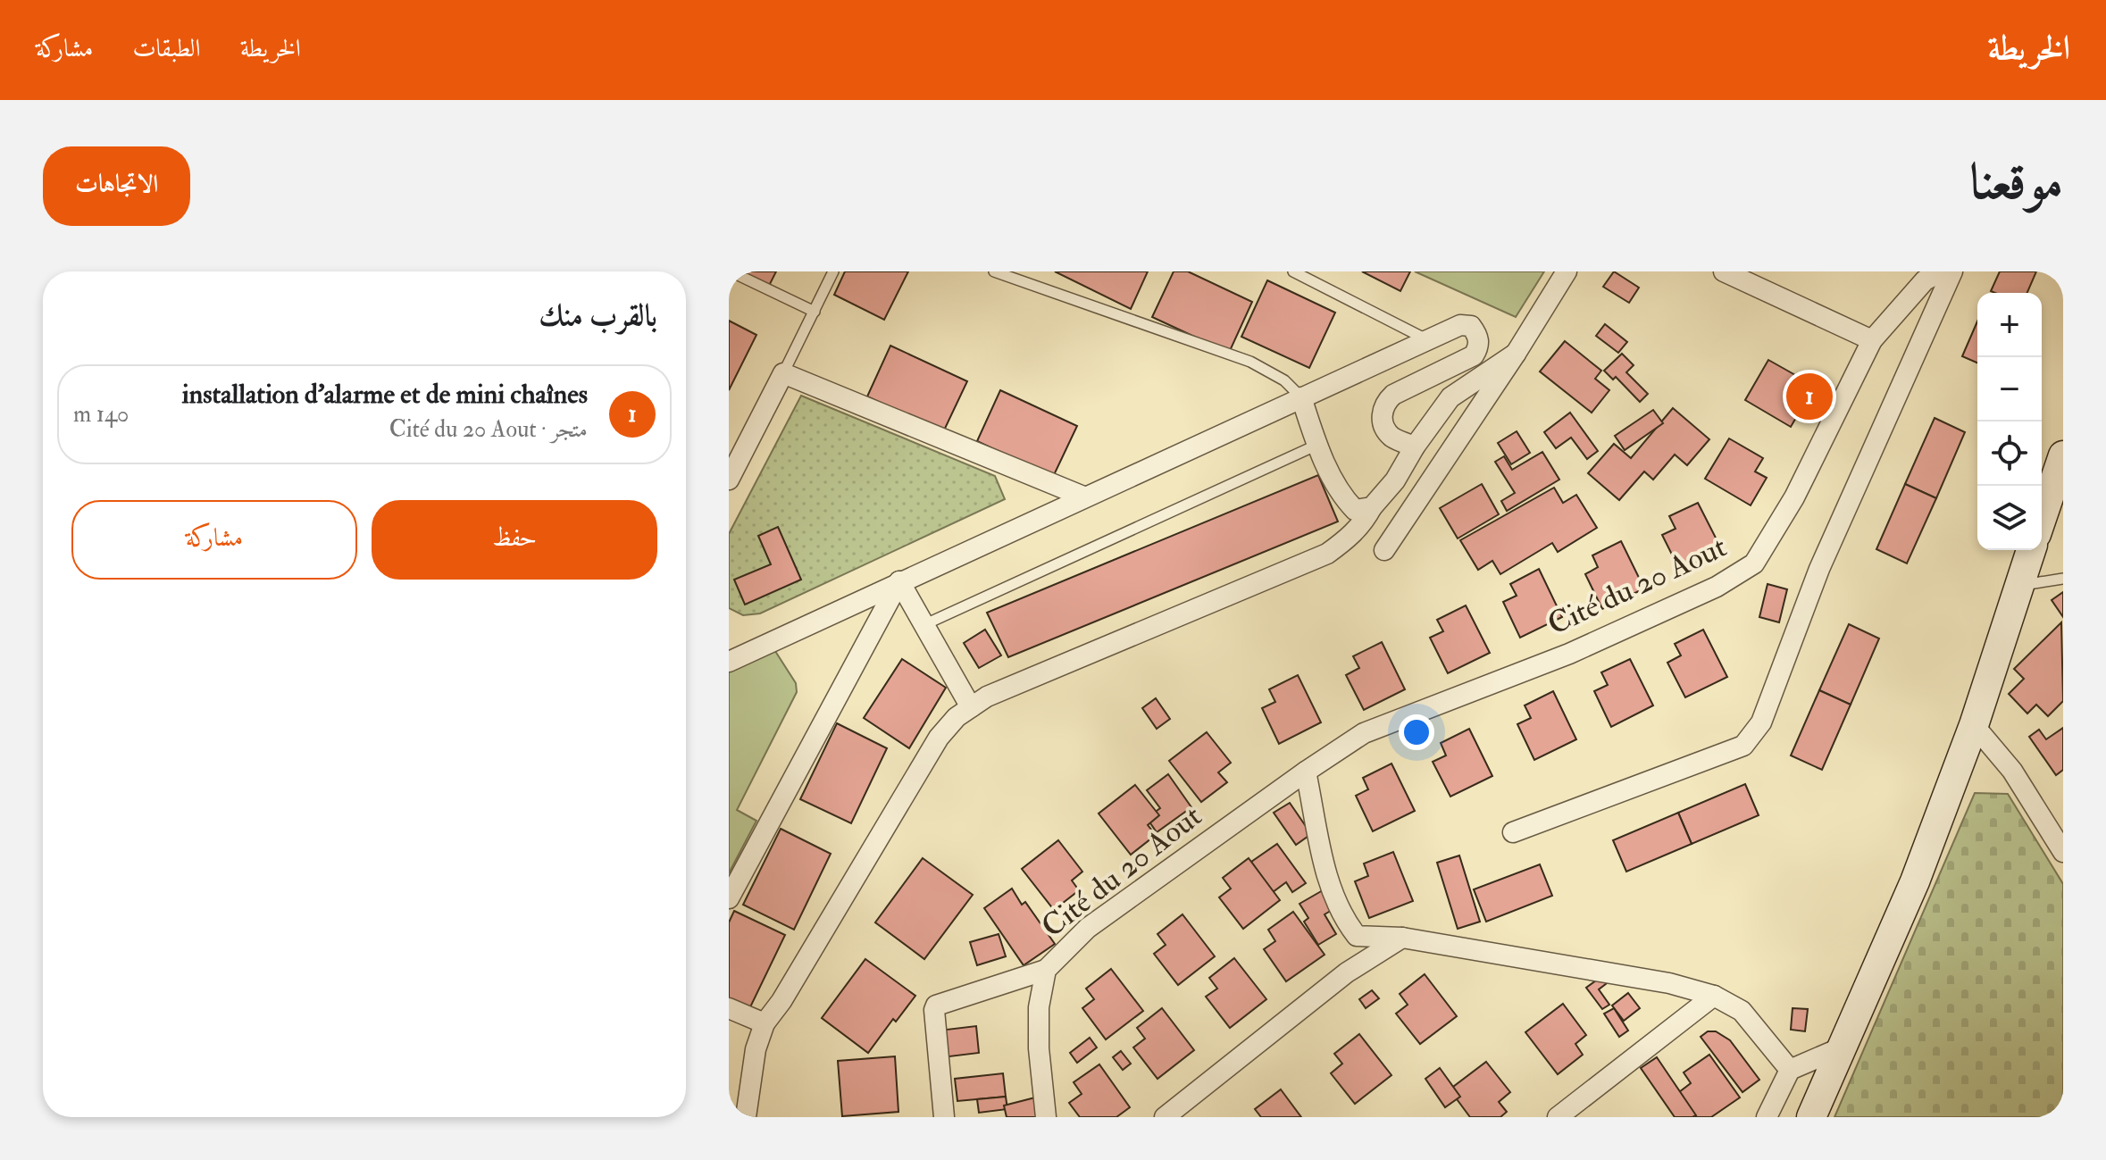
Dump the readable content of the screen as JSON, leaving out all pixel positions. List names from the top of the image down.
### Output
{
  "streets": {
    "street": ["Cité du 20 Aout"]
  },
  "page": {
    "header": "الخريطة",
    "nav": ["الخريطة", "الطبقات", "مشاركة"],
    "title": "موقعنا",
    "buttons": [
      "الاتجاهات",
      ["حفظ", "مشاركة"]
    ],
    "heading": "بالقرب منك",
    "map_buttons": ["+", "−"],
    "list": [
      {
        "mark": "1",
        "name": "installation d'alarme et de mini chaînes",
        "note": "متجر · Cité du 20 Aout",
        "value": "140 m"
      }
    ],
    "pins": "1"
  }
}
